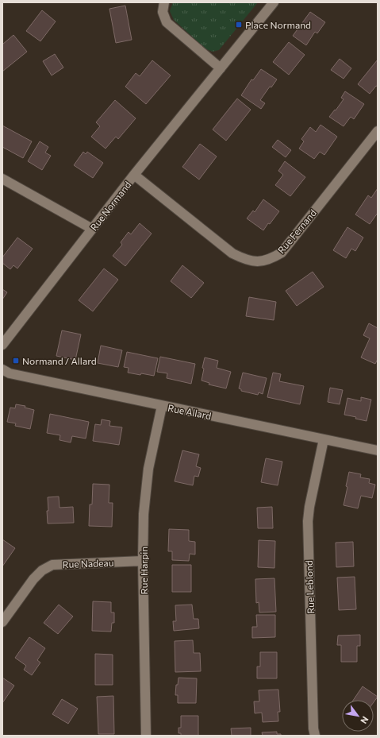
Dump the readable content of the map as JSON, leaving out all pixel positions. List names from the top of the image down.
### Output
{
  "streets": {
    "street": [
      "Rue Normand",
      "Rue Fernand",
      "Rue Allard",
      "Rue Nadeau",
      "Rue Harpin",
      "Rue Leblond"
    ]
  },
  "crossings": [
    ["Rue Normand", "Rue Fernand"],
    ["Rue Allard", "Rue Harpin"],
    ["Rue Allard", "Rue Leblond"],
    ["Rue Nadeau", "Rue Harpin"]
  ],
  "places": {
    "transit": ["Place Normand", "Normand / Allard"]
  },
  "north": "bottom right"
}
